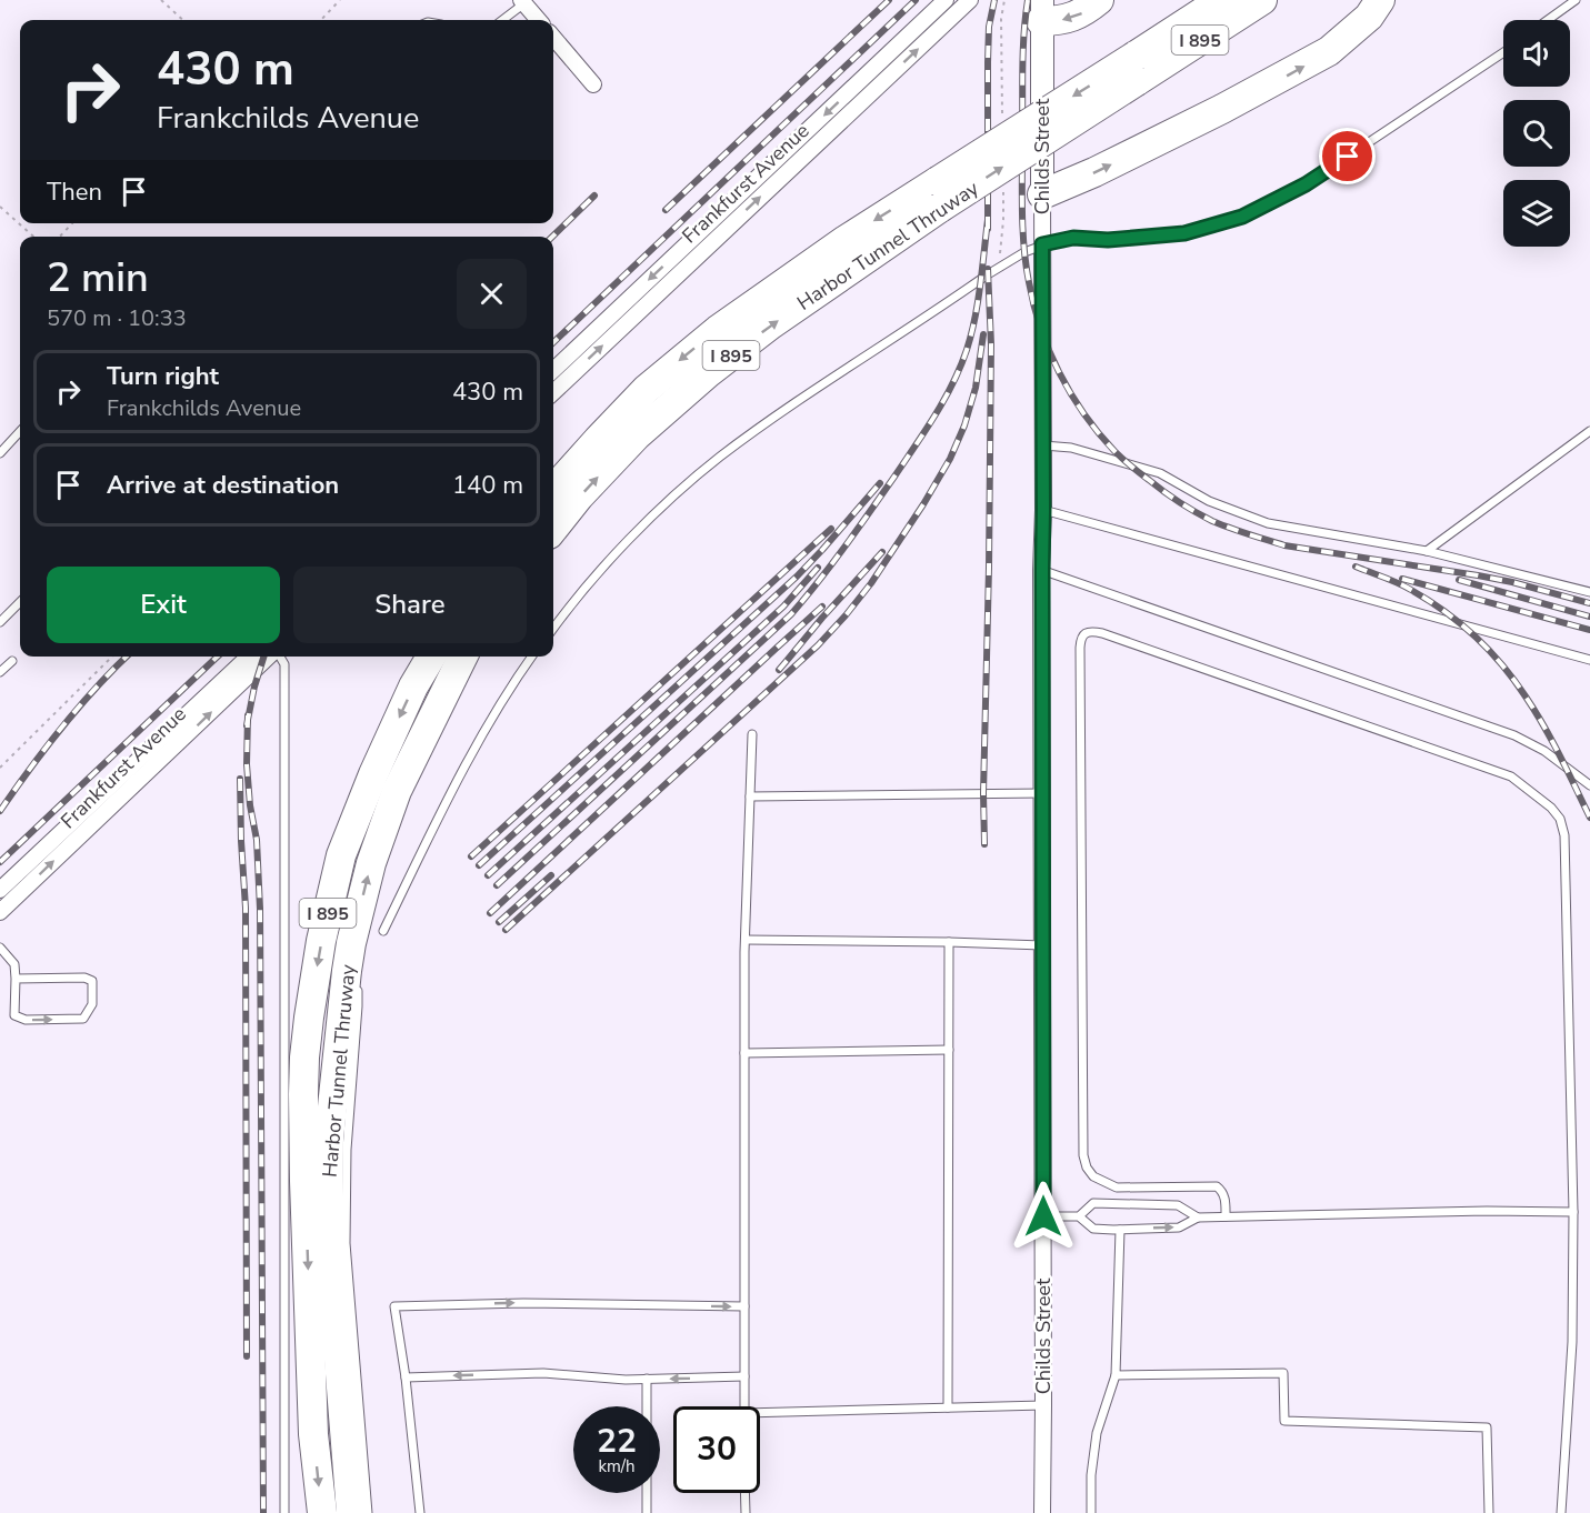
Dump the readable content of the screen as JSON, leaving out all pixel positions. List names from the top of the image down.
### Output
{
  "streets": {
    "highway": ["I 895", "Harbor Tunnel Thruway"],
    "main road": ["Childs Street"],
    "street": ["Frankfurst Avenue"]
  },
  "page": {
    "turn": ["430 m", "Frankchilds Avenue"],
    "then": "Then",
    "heading": ["2 min", "570 m · 10:33"],
    "list": [
      {
        "name": "Turn right",
        "note": "Frankchilds Avenue",
        "value": "430 m"
      },
      {
        "name": "Arrive at destination",
        "value": "140 m"
      }
    ],
    "buttons": ["Exit", "Share"],
    "speed": "22 km/h",
    "limit": "30"
  }
}
